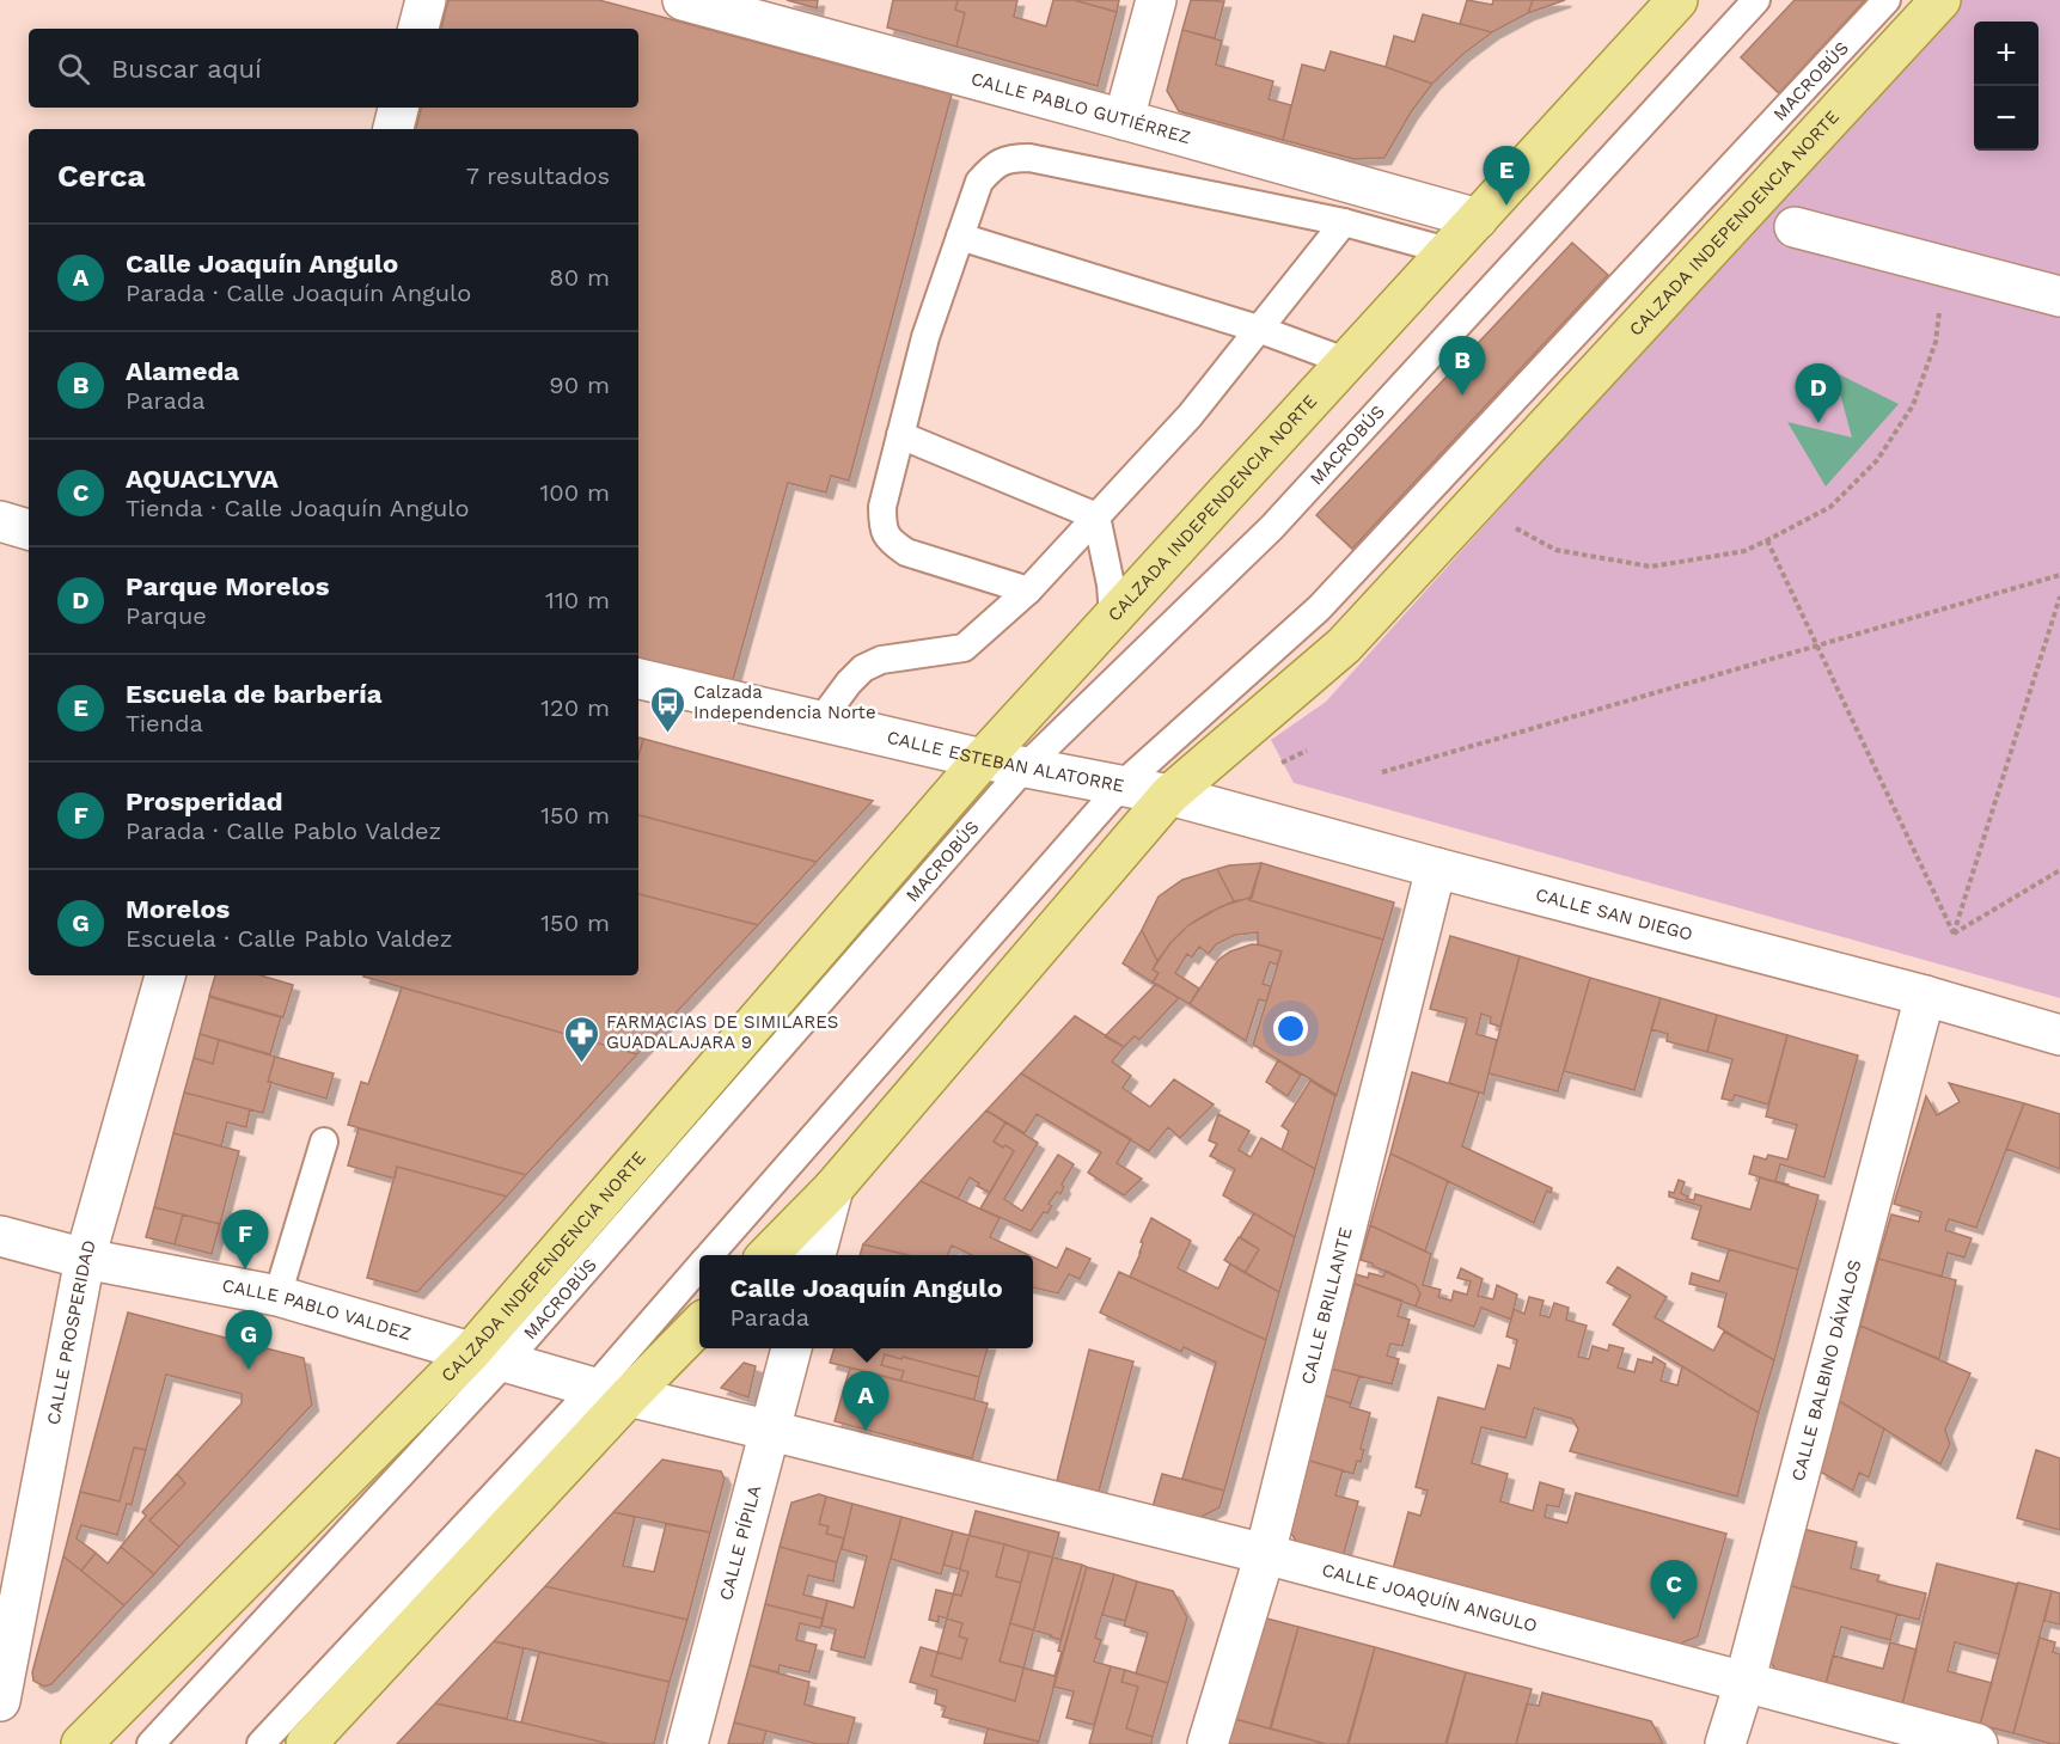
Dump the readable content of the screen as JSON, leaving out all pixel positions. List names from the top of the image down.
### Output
{
  "streets": {
    "main road": ["CALZADA INDEPENDENCIA NORTE"],
    "street": [
      "CALLE PABLO GUTIÉRREZ",
      "CALLE ESTEBAN ALATORRE",
      "CALLE SAN DIEGO",
      "CALLE BRILLANTE",
      "CALLE PABLO VALDEZ",
      "CALLE PROSPERIDAD",
      "CALLE BALBINO DÁVALOS",
      "CALLE PÍPILA",
      "CALLE JOAQUÍN ANGULO"
    ],
    "lane": ["MACROBÚS"]
  },
  "crossings": [
    ["MACROBÚS", "CALZADA INDEPENDENCIA NORTE"],
    ["MACROBÚS", "CALLE ESTEBAN ALATORRE"],
    ["MACROBÚS", "CALLE PABLO VALDEZ"],
    ["MACROBÚS", "CALLE JOAQUÍN ANGULO"],
    ["CALLE PABLO GUTIÉRREZ", "CALZADA INDEPENDENCIA NORTE"],
    ["CALZADA INDEPENDENCIA NORTE", "CALLE ESTEBAN ALATORRE"],
    ["CALZADA INDEPENDENCIA NORTE", "CALLE SAN DIEGO"],
    ["CALZADA INDEPENDENCIA NORTE", "CALLE PABLO VALDEZ"],
    ["CALLE ESTEBAN ALATORRE", "CALLE SAN DIEGO"],
    ["CALLE SAN DIEGO", "CALLE BRILLANTE"],
    ["CALLE SAN DIEGO", "CALLE BALBINO DÁVALOS"],
    ["CALLE BRILLANTE", "CALLE JOAQUÍN ANGULO"],
    ["CALLE PABLO VALDEZ", "CALLE PROSPERIDAD"],
    ["CALLE PABLO VALDEZ", "CALLE JOAQUÍN ANGULO"],
    ["CALLE BALBINO DÁVALOS", "CALLE JOAQUÍN ANGULO"],
    ["CALLE PÍPILA", "CALLE JOAQUÍN ANGULO"]
  ],
  "places": {
    "bus stop": ["Calzada Independencia Norte"],
    "pharmacy": ["FARMACIAS DE SIMILARES GUADALAJARA 9"]
  },
  "page": {
    "map_buttons": ["+", "−"],
    "search": "Buscar aquí",
    "heading": ["Cerca", "7 resultados"],
    "pins": [
      "E",
      "B",
      "D",
      "F",
      "G",
      "A",
      "C"
    ],
    "list": [
      {
        "mark": "A",
        "name": "Calle Joaquín Angulo",
        "note": "Parada · Calle Joaquín Angulo",
        "value": "80 m"
      },
      {
        "mark": "B",
        "name": "Alameda",
        "note": "Parada",
        "value": "90 m"
      },
      {
        "mark": "C",
        "name": "AQUACLYVA",
        "note": "Tienda · Calle Joaquín Angulo",
        "value": "100 m"
      },
      {
        "mark": "D",
        "name": "Parque Morelos",
        "note": "Parque",
        "value": "110 m"
      },
      {
        "mark": "E",
        "name": "Escuela de barbería",
        "note": "Tienda",
        "value": "120 m"
      },
      {
        "mark": "F",
        "name": "Prosperidad",
        "note": "Parada · Calle Pablo Valdez",
        "value": "150 m"
      },
      {
        "mark": "G",
        "name": "Morelos",
        "note": "Escuela · Calle Pablo Valdez",
        "value": "150 m"
      }
    ],
    "popup": ["Calle Joaquín Angulo", "Parada"]
  }
}
